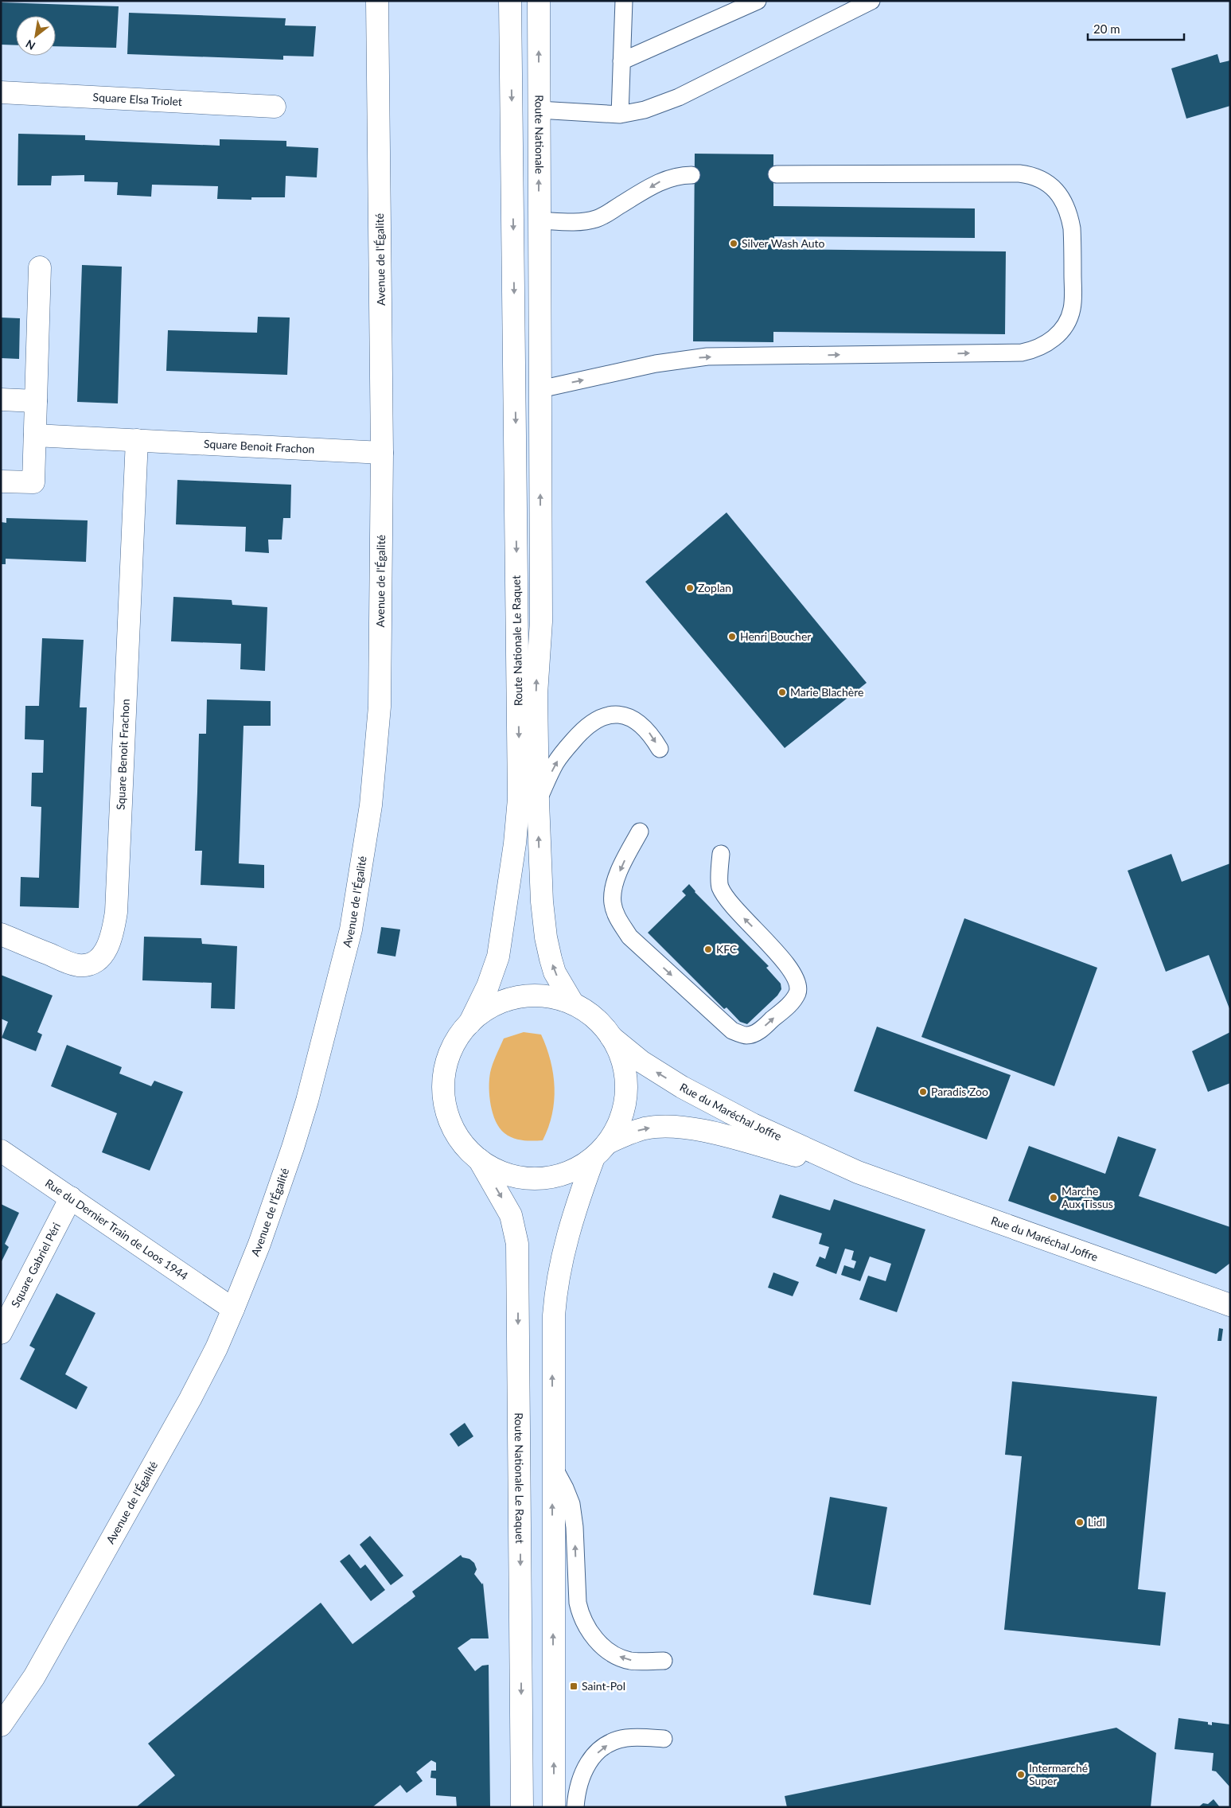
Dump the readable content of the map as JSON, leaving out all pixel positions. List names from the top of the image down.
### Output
{
  "streets": {
    "street": [
      "Square Elsa Triolet",
      "Route Nationale",
      "Avenue de l'Égalité",
      "Square Benoit Frachon",
      "Route Nationale Le Raquet",
      "Rue du Maréchal Joffre",
      "Rue du Dernier Train de Loos 1944",
      "Square Gabriel Péri"
    ]
  },
  "crossings": [
    ["Route Nationale", "Route Nationale Le Raquet"],
    ["Avenue de l'Égalité", "Square Benoit Frachon"],
    ["Avenue de l'Égalité", "Rue du Dernier Train de Loos 1944"],
    ["Route Nationale Le Raquet", "Rue du Maréchal Joffre"],
    ["Rue du Dernier Train de Loos 1944", "Square Gabriel Péri"]
  ],
  "one_way": ["Route Nationale"],
  "places": {
    "other": [
      "Silver Wash Auto",
      "Zoplan",
      "Henri Boucher",
      "Marie Blachère",
      "KFC",
      "Paradis Zoo",
      "Marche Aux Tissus",
      "Lidl",
      "Intermarché Super"
    ],
    "transit": ["Saint-Pol"]
  },
  "scale_bar": "20 m",
  "north": "bottom left"
}
